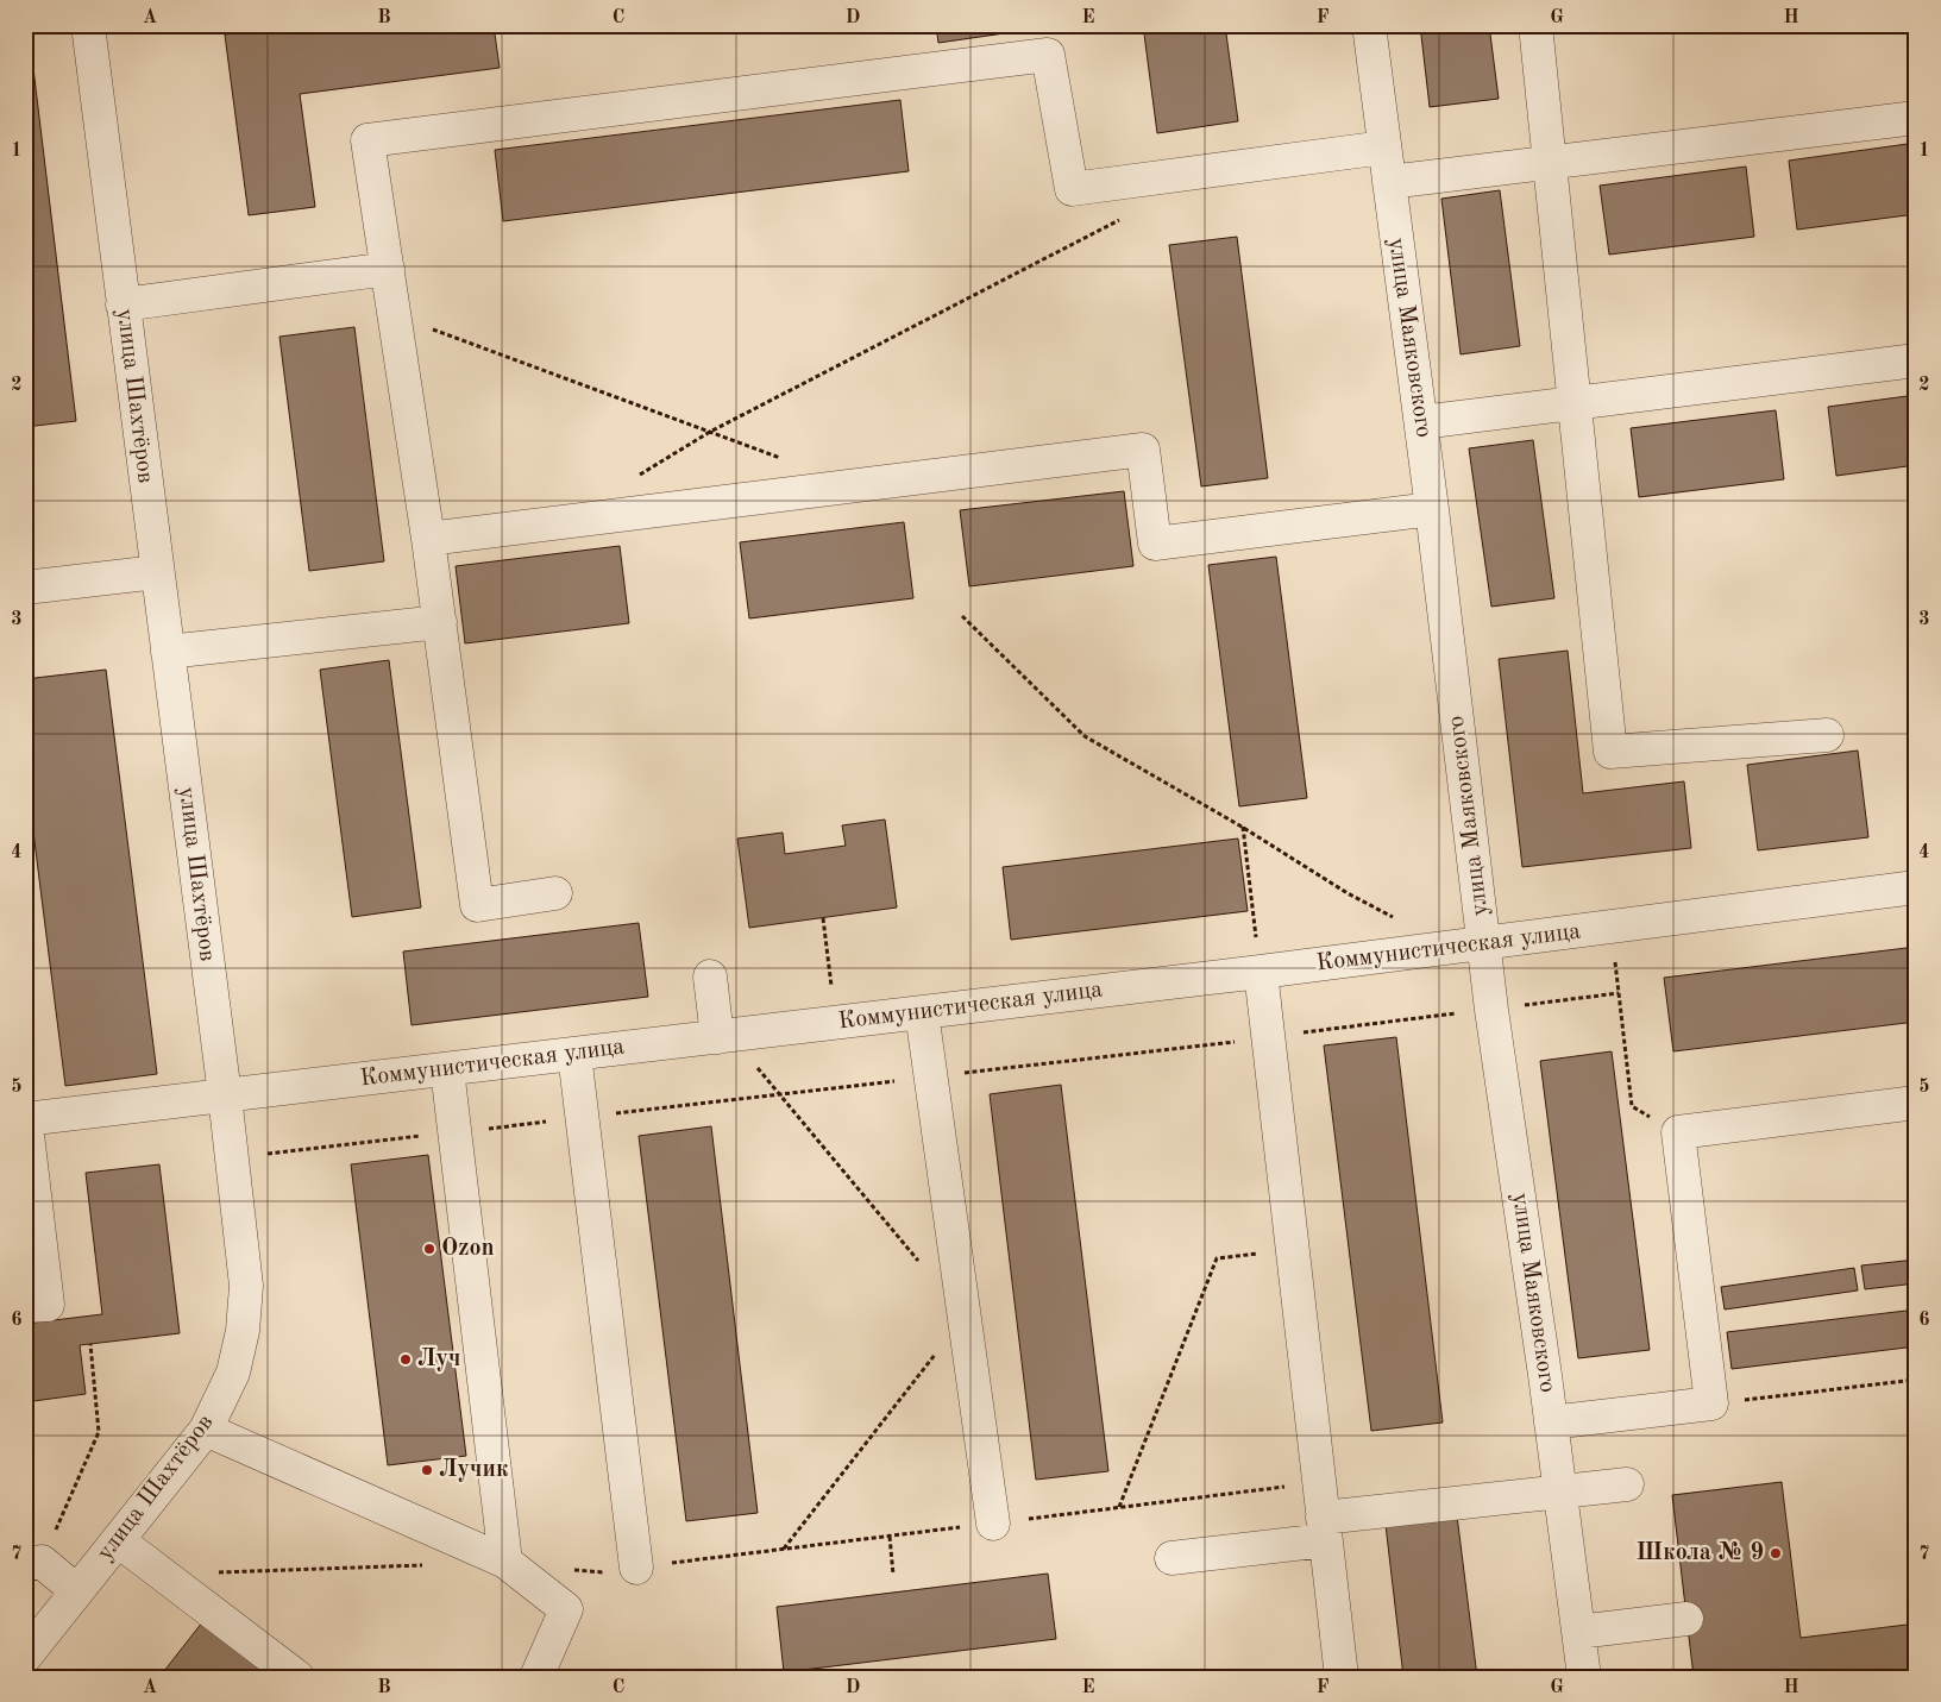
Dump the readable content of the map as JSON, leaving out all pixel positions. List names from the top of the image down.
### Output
{
  "streets": {
    "street": ["улица Маяковского", "улица Шахтёров", "Коммунистическая улица"]
  },
  "crossings": [
    ["улица Маяковского", "Коммунистическая улица"],
    ["улица Шахтёров", "Коммунистическая улица"]
  ],
  "places": [
    "Ozon",
    "Луч",
    "Лучик",
    "Школа № 9"
  ],
  "grid": {
    "columns": [
      "A",
      "B",
      "C",
      "D",
      "E",
      "F",
      "G",
      "H"
    ],
    "rows": [
      "1",
      "2",
      "3",
      "4",
      "5",
      "6",
      "7"
    ]
  }
}
